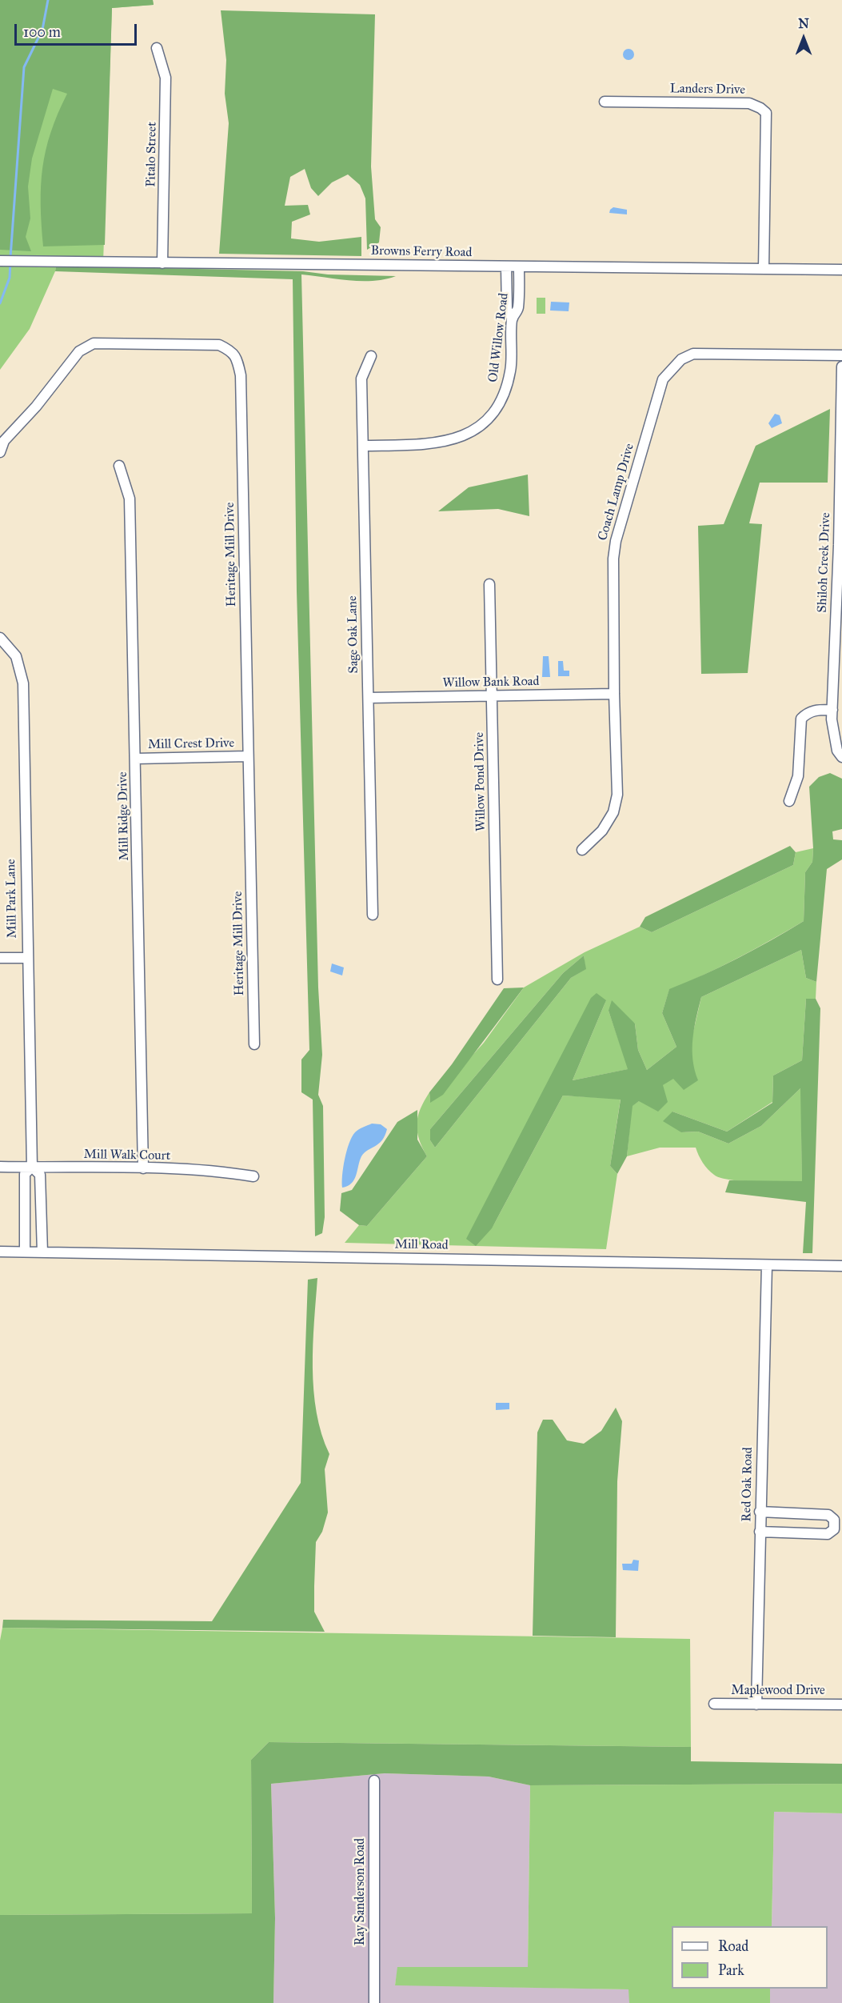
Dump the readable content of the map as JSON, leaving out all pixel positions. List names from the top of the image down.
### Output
{
  "streets": {
    "street": [
      "Landers Drive",
      "Pitalo Street",
      "Browns Ferry Road",
      "Old Willow Road",
      "Coach Lamp Drive",
      "Heritage Mill Drive",
      "Shiloh Creek Drive",
      "Sage Oak Lane",
      "Willow Bank Road",
      "Mill Crest Drive",
      "Willow Pond Drive",
      "Mill Ridge Drive",
      "Mill Park Lane",
      "Mill Walk Court",
      "Mill Road",
      "Red Oak Road",
      "Maplewood Drive",
      "Ray Sanderson Road"
    ]
  },
  "crossings": [
    ["Landers Drive", "Browns Ferry Road"],
    ["Pitalo Street", "Browns Ferry Road"],
    ["Browns Ferry Road", "Old Willow Road"],
    ["Old Willow Road", "Sage Oak Lane"],
    ["Coach Lamp Drive", "Willow Bank Road"],
    ["Heritage Mill Drive", "Mill Crest Drive"],
    ["Sage Oak Lane", "Willow Bank Road"],
    ["Willow Bank Road", "Willow Pond Drive"],
    ["Mill Crest Drive", "Mill Ridge Drive"],
    ["Mill Ridge Drive", "Mill Walk Court"],
    ["Mill Park Lane", "Mill Walk Court"],
    ["Mill Park Lane", "Mill Road"],
    ["Mill Road", "Red Oak Road"],
    ["Red Oak Road", "Maplewood Drive"]
  ],
  "legend": ["Road", "Park"],
  "scale_bar": "100 m",
  "north": "top"
}
